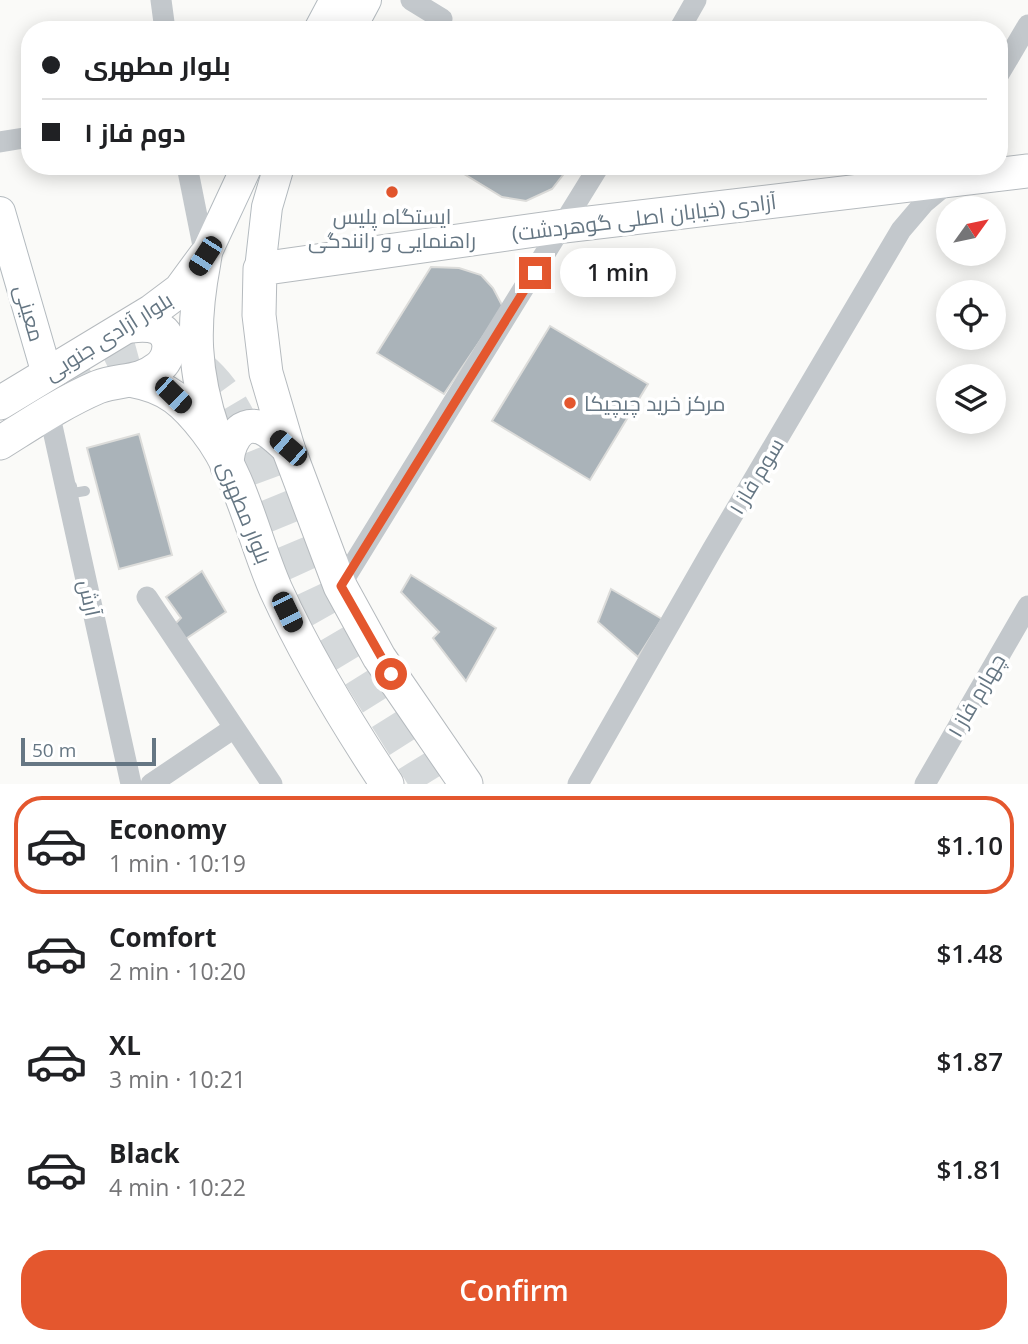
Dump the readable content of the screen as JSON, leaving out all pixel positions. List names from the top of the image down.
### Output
{
  "streets": {
    "main road": [
      "آزادی (خیابان اصلی گوهردشت)",
      "معینی",
      "بلوار آزادی جنوبی",
      "بلوار مطهری"
    ],
    "street": ["سوم فاز ۱", "آرش", "چهارم فاز ۱"]
  },
  "crossings": [
    ["آزادی (خیابان اصلی گوهردشت)", "سوم فاز ۱"],
    ["معینی", "بلوار آزادی جنوبی"]
  ],
  "places": ["ایستگاه پلیس راهنمایی و رانندگی", "مرکز خرید چیچیکا"],
  "scale_bar": "50 m",
  "north": "top right",
  "page": {
    "banner": ["بلوار مطهری", "دوم فاز ۱"],
    "bubble": "1 min",
    "scale": "50 m",
    "list": [
      {
        "name": "Economy",
        "note": "1 min · 10:19",
        "value": "$1.10"
      },
      {
        "name": "Comfort",
        "note": "2 min · 10:20",
        "value": "$1.48"
      },
      {
        "name": "XL",
        "note": "3 min · 10:21",
        "value": "$1.87"
      },
      {
        "name": "Black",
        "note": "4 min · 10:22",
        "value": "$1.81"
      }
    ],
    "buttons": "Confirm"
  }
}
